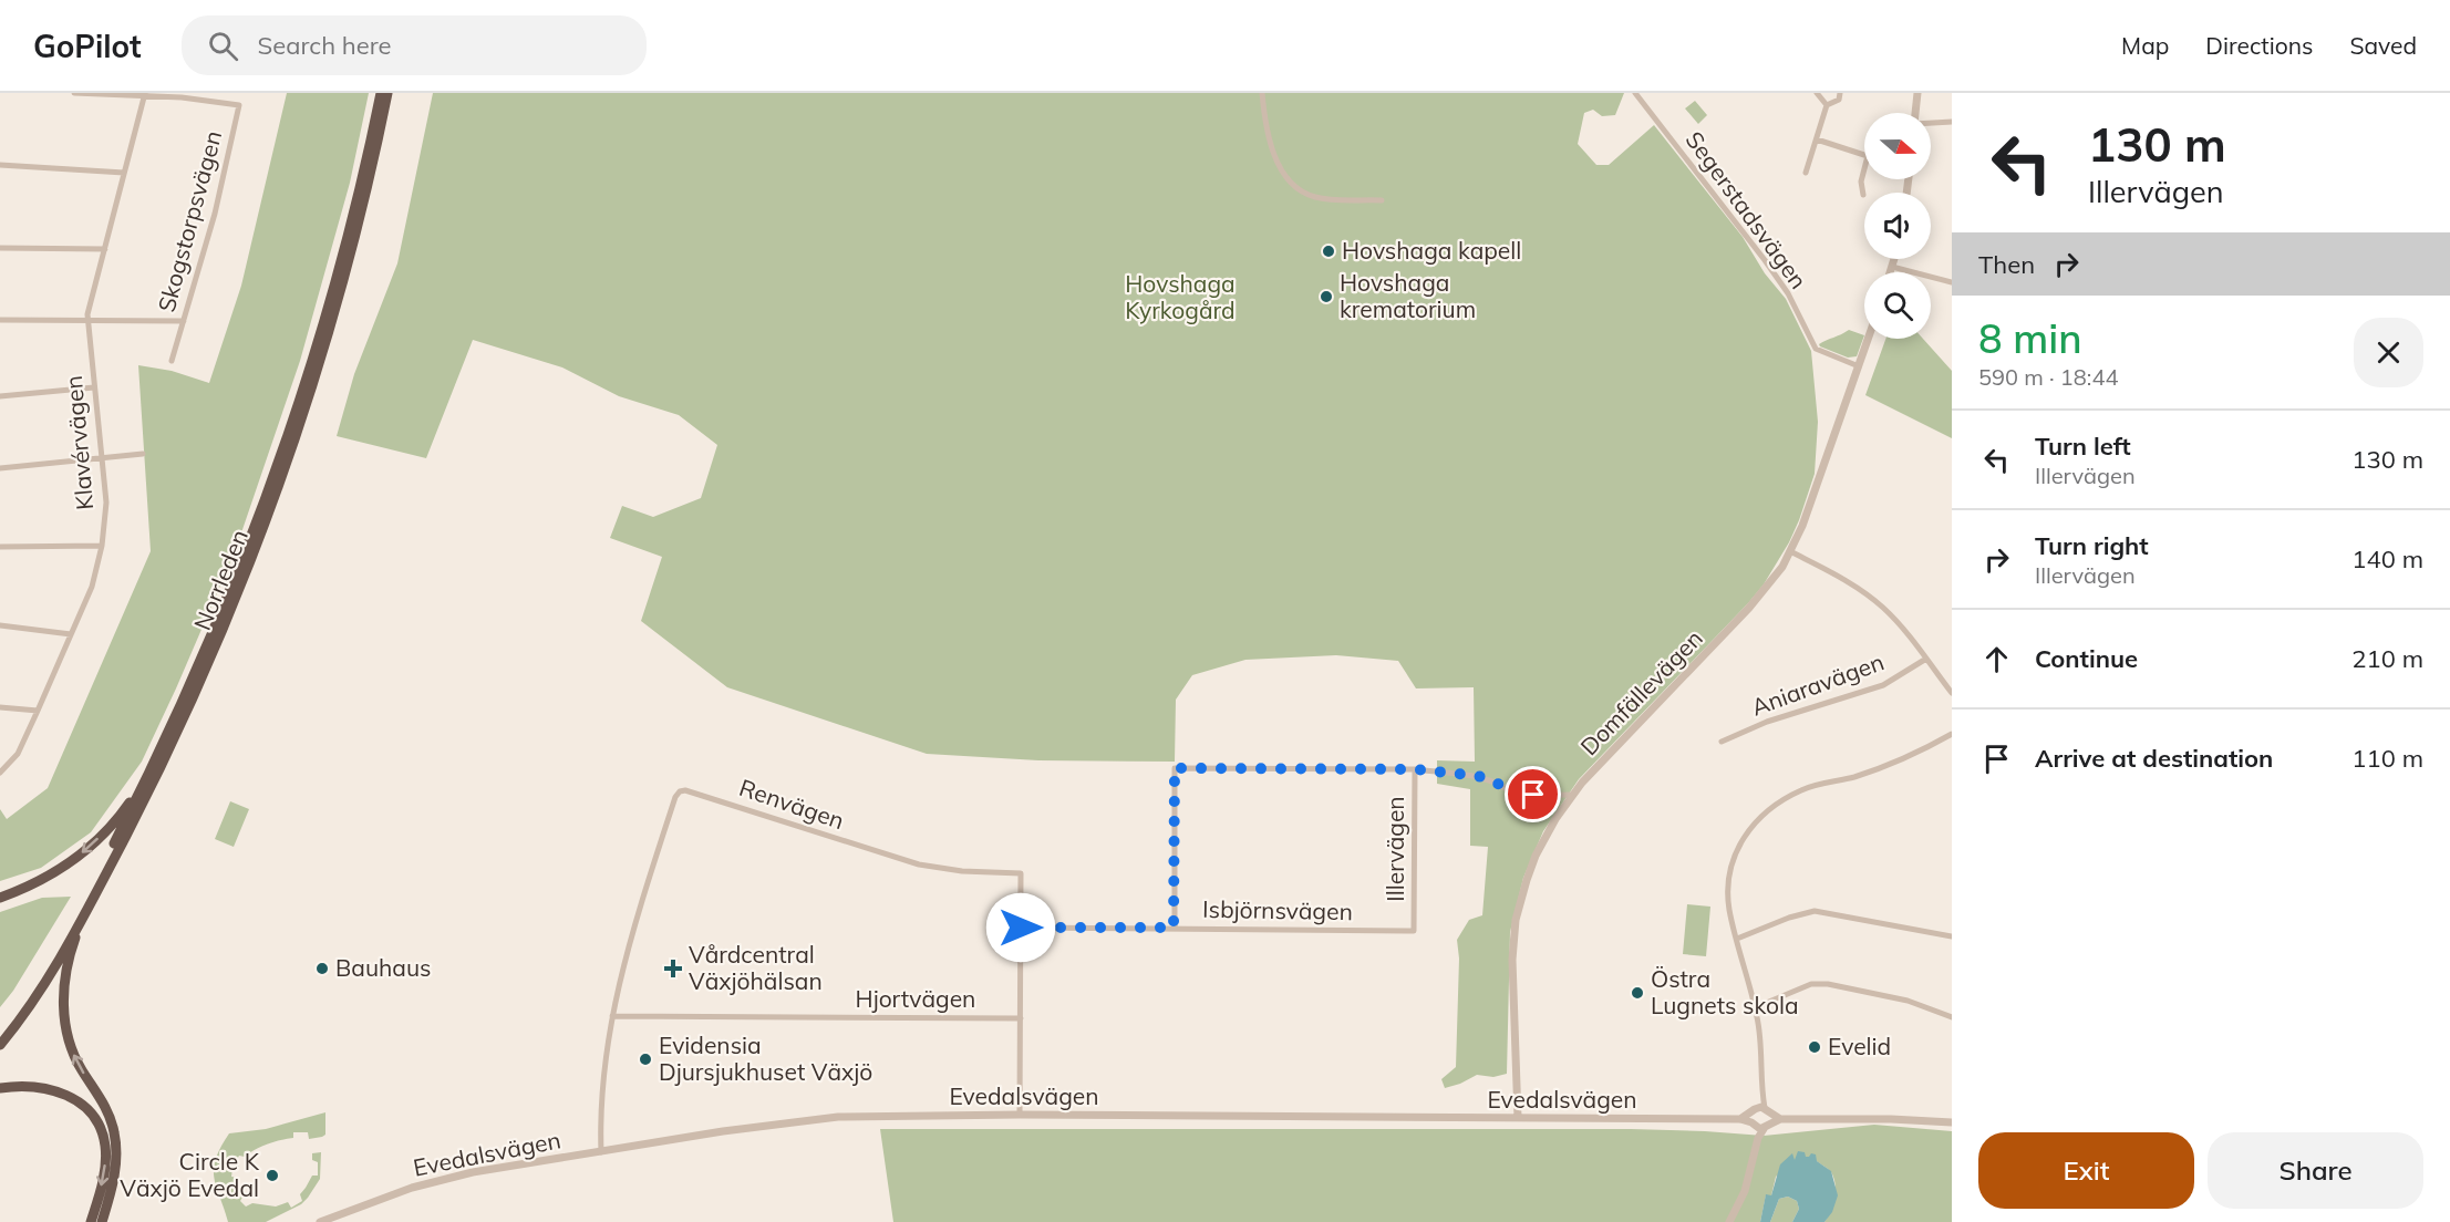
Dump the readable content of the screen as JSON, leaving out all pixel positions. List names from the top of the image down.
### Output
{
  "streets": {
    "highway": ["Norrleden"],
    "street": [
      "Segerstadsvägen",
      "Skogstorpsvägen",
      "Klavérvägen",
      "Aniaravägen",
      "Domfällevägen",
      "Renvägen",
      "Illervägen",
      "Isbjörnsvägen",
      "Hjortvägen",
      "Evedalsvägen"
    ]
  },
  "crossings": [
    ["Segerstadsvägen", "Domfällevägen"],
    ["Skogstorpsvägen", "Klavérvägen"],
    ["Domfällevägen", "Evedalsvägen"],
    ["Renvägen", "Isbjörnsvägen"],
    ["Renvägen", "Hjortvägen"],
    ["Renvägen", "Evedalsvägen"],
    ["Illervägen", "Isbjörnsvägen"]
  ],
  "parks": ["Hovshaga Kyrkogård"],
  "places": {
    "other": [
      "Hovshaga kapell",
      "Hovshaga krematorium",
      "Bauhaus",
      "Östra Lugnets skola",
      "Evelid",
      "Evidensia Djursjukhuset Växjö",
      "Circle K Växjö Evedal"
    ],
    "health": ["Vårdcentral Växjöhälsan"]
  },
  "north": "right",
  "page": {
    "header": "GoPilot",
    "search": "Search here",
    "nav": ["Map", "Directions", "Saved"],
    "turn": ["130 m", "Illervägen"],
    "then": "Then",
    "heading": ["8 min", "590 m · 18:44"],
    "list": [
      {
        "name": "Turn left",
        "note": "Illervägen",
        "value": "130 m"
      },
      {
        "name": "Turn right",
        "note": "Illervägen",
        "value": "140 m"
      },
      {
        "name": "Continue",
        "value": "210 m"
      },
      {
        "name": "Arrive at destination",
        "value": "110 m"
      }
    ],
    "buttons": ["Exit", "Share"]
  }
}
